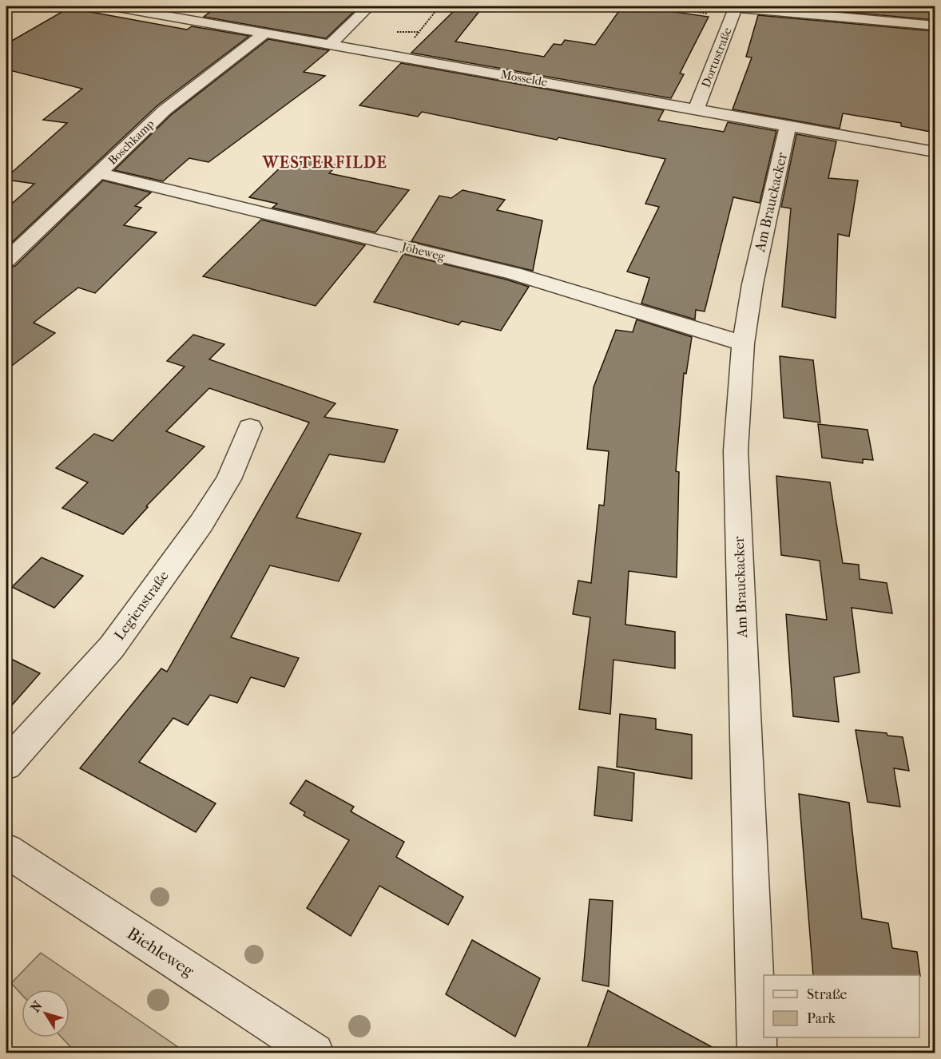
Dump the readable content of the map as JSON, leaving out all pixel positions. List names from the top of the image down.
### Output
{
  "streets": {
    "street": [
      "Dortustraße",
      "Mosselde",
      "Boschkamp",
      "Am Brauckacker",
      "Jöheweg",
      "Legienstraße",
      "Biehleweg"
    ]
  },
  "crossings": [
    ["Dortustraße", "Mosselde"],
    ["Mosselde", "Boschkamp"],
    ["Mosselde", "Am Brauckacker"],
    ["Boschkamp", "Jöheweg"],
    ["Am Brauckacker", "Jöheweg"]
  ],
  "districts": ["WESTERFILDE"],
  "legend": ["Straße", "Park"],
  "north": "top left"
}
